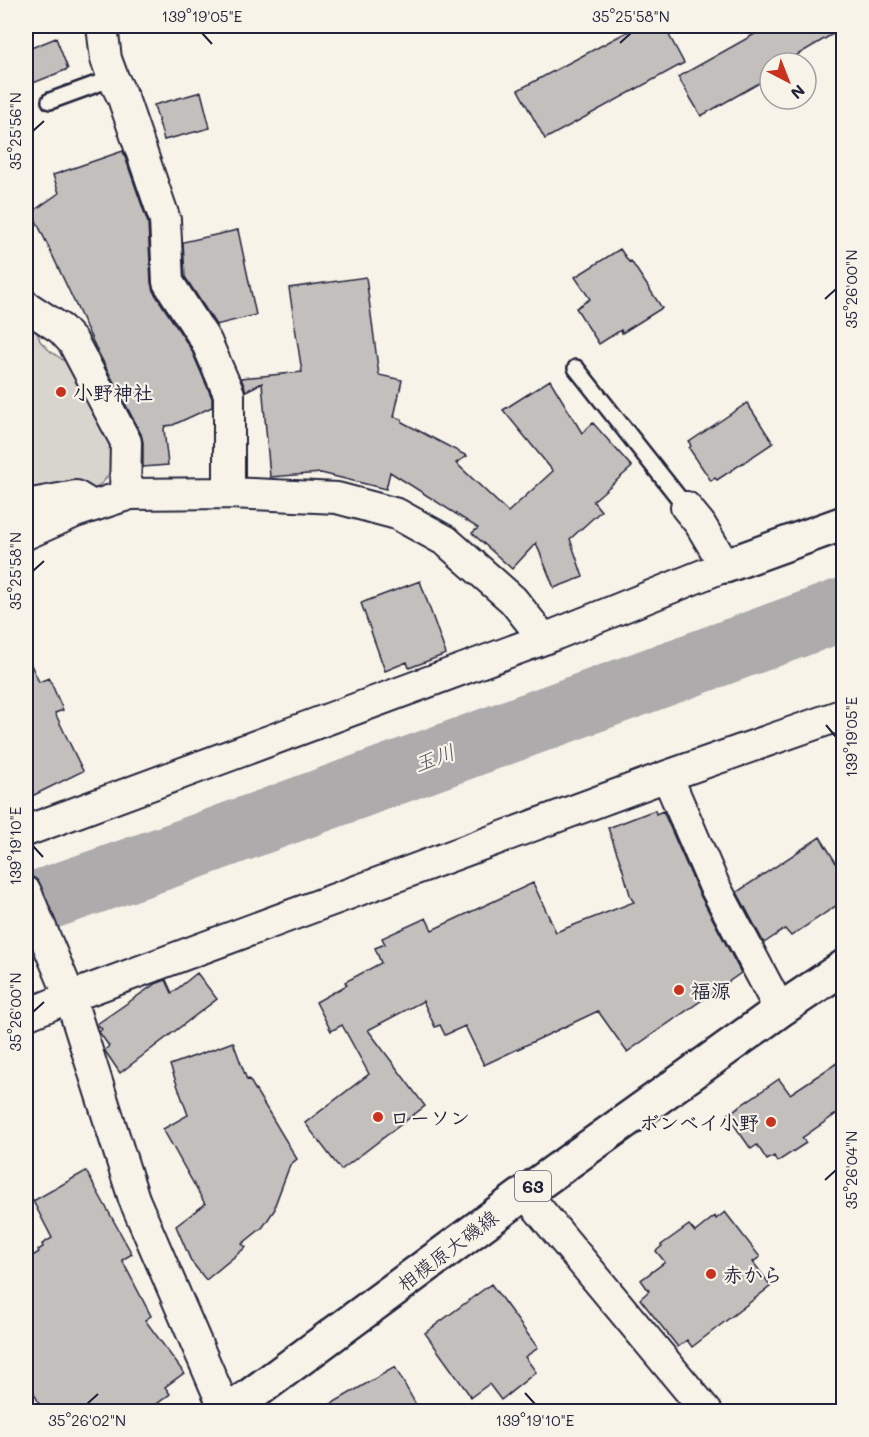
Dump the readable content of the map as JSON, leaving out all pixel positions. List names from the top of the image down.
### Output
{
  "streets": {
    "main road": ["63", "相模原大磯線"]
  },
  "water": ["玉川"],
  "places": [
    "小野神社",
    "福源",
    "ローソン",
    "ボンベイ小野",
    "赤から"
  ],
  "north": "bottom right",
  "coordinates": [
    "139°19'05\"E",
    "35°25'58\"N",
    "35°25'56\"N",
    "35°26'00\"N",
    "139°19'10\"E",
    "35°26'04\"N",
    "35°26'02\"N"
  ]
}
